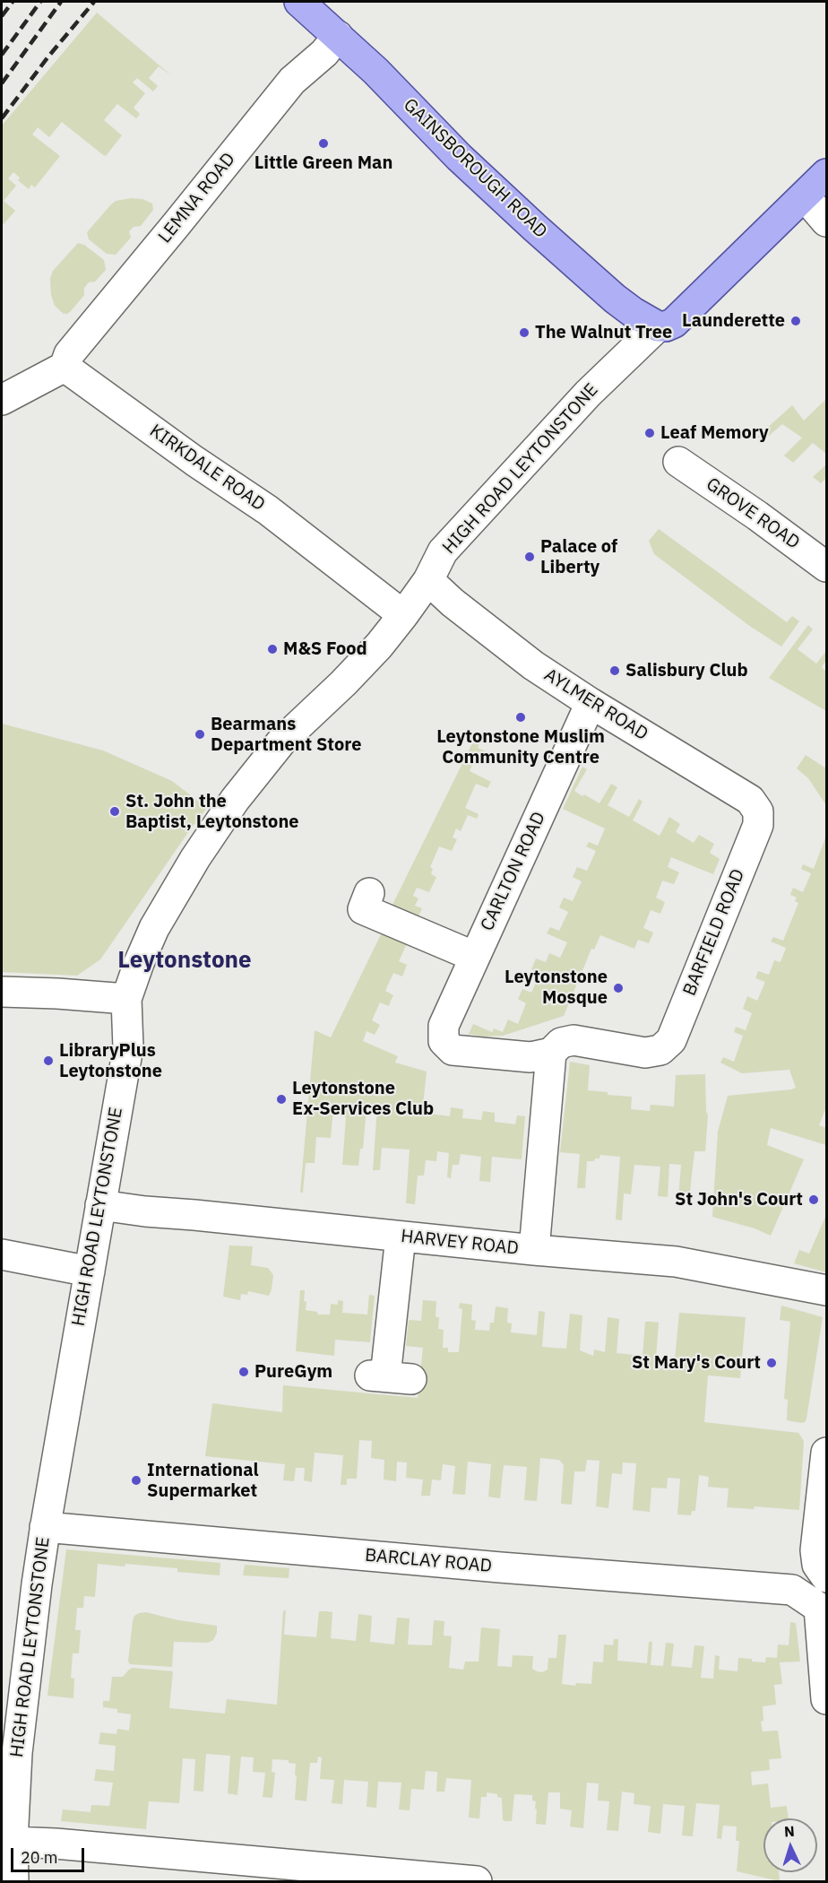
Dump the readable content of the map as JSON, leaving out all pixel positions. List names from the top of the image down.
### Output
{
  "streets": {
    "main road": ["GAINSBOROUGH ROAD", "HIGH ROAD LEYTONSTONE"],
    "street": [
      "LEMNA ROAD",
      "KIRKDALE ROAD",
      "GROVE ROAD",
      "AYLMER ROAD",
      "CARLTON ROAD",
      "BARFIELD ROAD",
      "HARVEY ROAD",
      "BARCLAY ROAD"
    ]
  },
  "crossings": [
    ["GAINSBOROUGH ROAD", "LEMNA ROAD"],
    ["GAINSBOROUGH ROAD", "HIGH ROAD LEYTONSTONE"],
    ["LEMNA ROAD", "KIRKDALE ROAD"],
    ["KIRKDALE ROAD", "HIGH ROAD LEYTONSTONE"],
    ["HIGH ROAD LEYTONSTONE", "AYLMER ROAD"],
    ["HIGH ROAD LEYTONSTONE", "HARVEY ROAD"],
    ["HIGH ROAD LEYTONSTONE", "BARCLAY ROAD"],
    ["AYLMER ROAD", "CARLTON ROAD"],
    ["AYLMER ROAD", "BARFIELD ROAD"],
    ["CARLTON ROAD", "BARFIELD ROAD"]
  ],
  "districts": ["Leytonstone"],
  "places": [
    "Little Green Man",
    "Launderette",
    "The Walnut Tree",
    "Leaf Memory",
    "Palace of Liberty",
    "M&S Food",
    "Salisbury Club",
    "Leytonstone Muslim Community Centre",
    "Bearmans Department Store",
    "St. John the Baptist, Leytonstone",
    "Leytonstone Mosque",
    "LibraryPlus Leytonstone",
    "Leytonstone Ex-Services Club",
    "St John's Court",
    "St Mary's Court",
    "PureGym",
    "International Supermarket"
  ],
  "scale_bar": "20 m",
  "north": "top"
}
